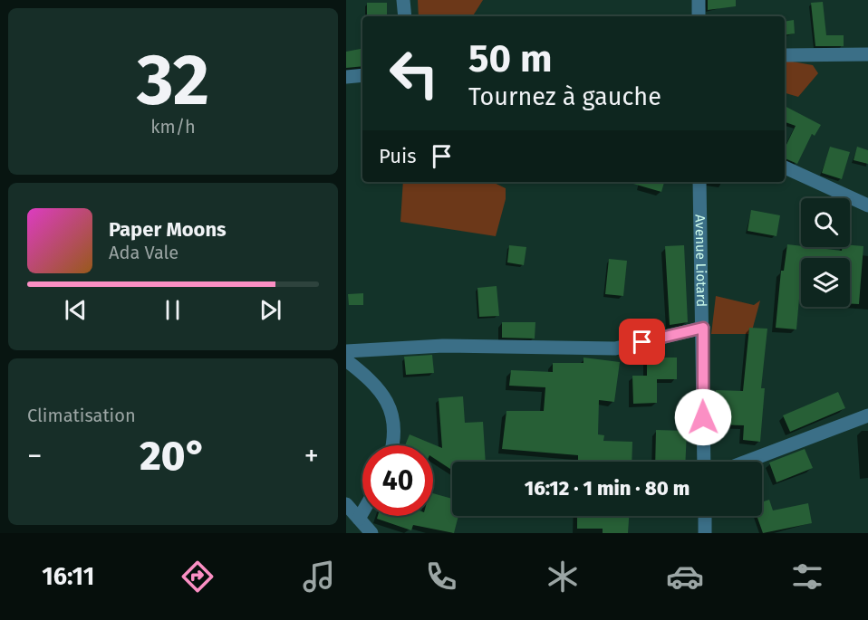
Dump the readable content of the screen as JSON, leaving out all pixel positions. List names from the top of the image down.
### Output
{
  "streets": {
    "street": ["Avenue Liotard"]
  },
  "page": {
    "tile": [
      ["32", "km/h"],
      "Climatisation"
    ],
    "turn": ["50 m", "Tournez à gauche"],
    "then": "Puis",
    "song": ["Paper Moons", "Ada Vale"],
    "heat": ["−", "20°", "+"],
    "limit": "40",
    "trip": "16:12 · 1 min · 80 m",
    "tabs": "16:11"
  }
}
